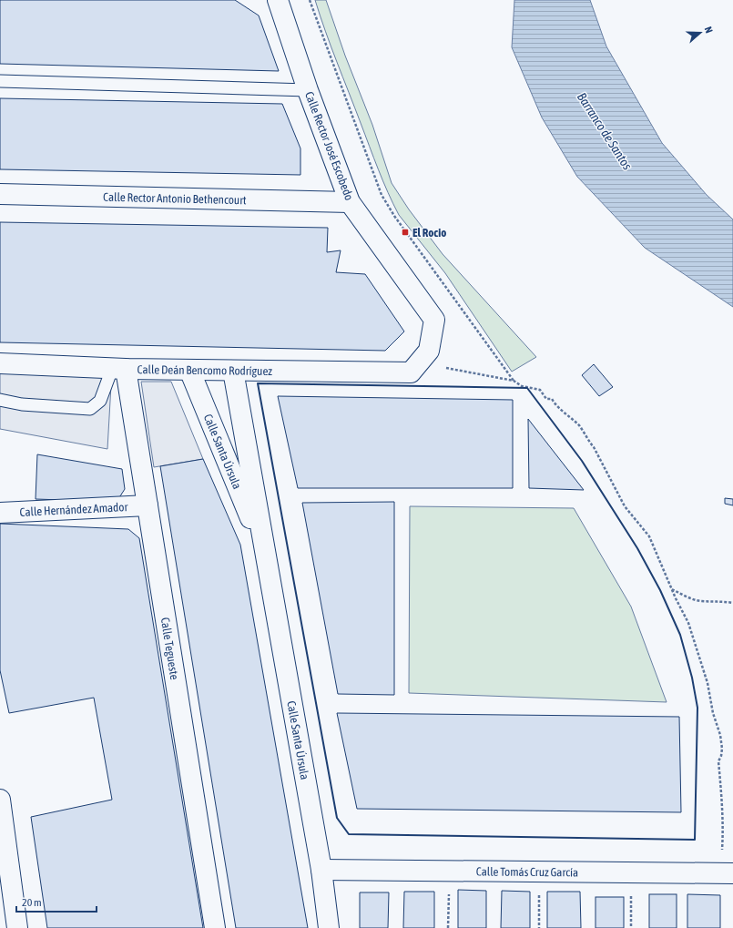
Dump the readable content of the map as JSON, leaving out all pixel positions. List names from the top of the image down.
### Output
{
  "streets": {
    "street": [
      "Calle Rector José Escobedo",
      "Calle Rector Antonio Bethencourt",
      "Calle Deán Bencomo Rodríguez",
      "Calle Santa Úrsula",
      "Calle Hernández Amador",
      "Calle Tegueste",
      "Calle Tomás Cruz García"
    ]
  },
  "crossings": [
    ["Calle Rector José Escobedo", "Calle Rector Antonio Bethencourt"],
    ["Calle Rector José Escobedo", "Calle Deán Bencomo Rodríguez"],
    ["Calle Deán Bencomo Rodríguez", "Calle Santa Úrsula"],
    ["Calle Deán Bencomo Rodríguez", "Calle Tegueste"],
    ["Calle Santa Úrsula", "Calle Tomás Cruz García"],
    ["Calle Hernández Amador", "Calle Tegueste"]
  ],
  "water": ["Barranco de Santos"],
  "places": {
    "transit": ["El Rocio"]
  },
  "scale_bar": "20 m",
  "north": "right"
}
